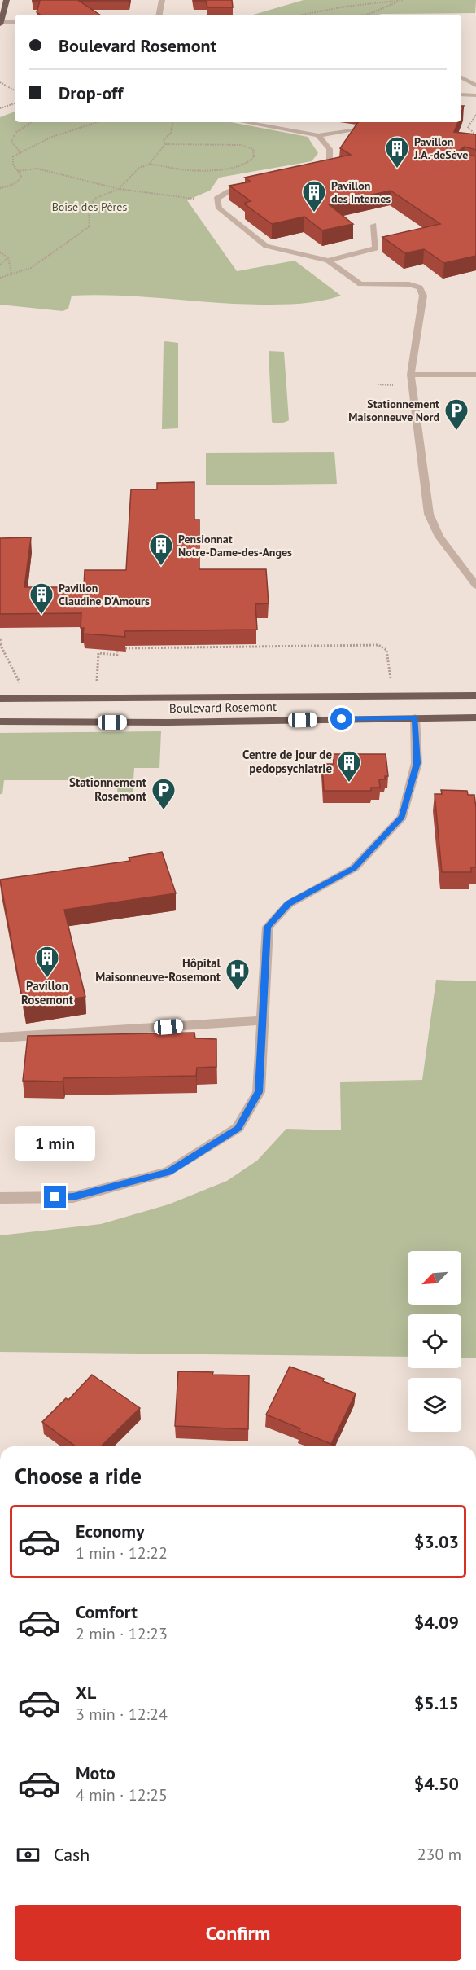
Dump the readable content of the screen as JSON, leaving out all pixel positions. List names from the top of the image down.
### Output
{
  "streets": {
    "main road": ["Boulevard Rosemont"]
  },
  "parks": ["Boisé des Pères"],
  "places": {
    "building": [
      "Pavillon J.A.-deSève",
      "Pavillon des Internes",
      "Pensionnat Notre-Dame-des-Anges",
      "Pavillon Claudine D'Amours",
      "Centre de jour de pedopsychiatrie",
      "Pavillon Rosemont"
    ],
    "parking": ["Stationnement Maisonneuve Nord", "Stationnement Rosemont"],
    "hospital": ["Hôpital Maisonneuve-Rosemont"]
  },
  "north": "bottom left",
  "page": {
    "banner": ["Boulevard Rosemont", "Drop-off"],
    "bubble": "1 min",
    "heading": "Choose a ride",
    "list": [
      {
        "name": "Economy",
        "note": "1 min · 12:22",
        "value": "$3.03"
      },
      {
        "name": "Comfort",
        "note": "2 min · 12:23",
        "value": "$4.09"
      },
      {
        "name": "XL",
        "note": "3 min · 12:24",
        "value": "$5.15"
      },
      {
        "name": "Moto",
        "note": "4 min · 12:25",
        "value": "$4.50"
      }
    ],
    "pay": ["Cash", "230 m"],
    "buttons": "Confirm"
  }
}
